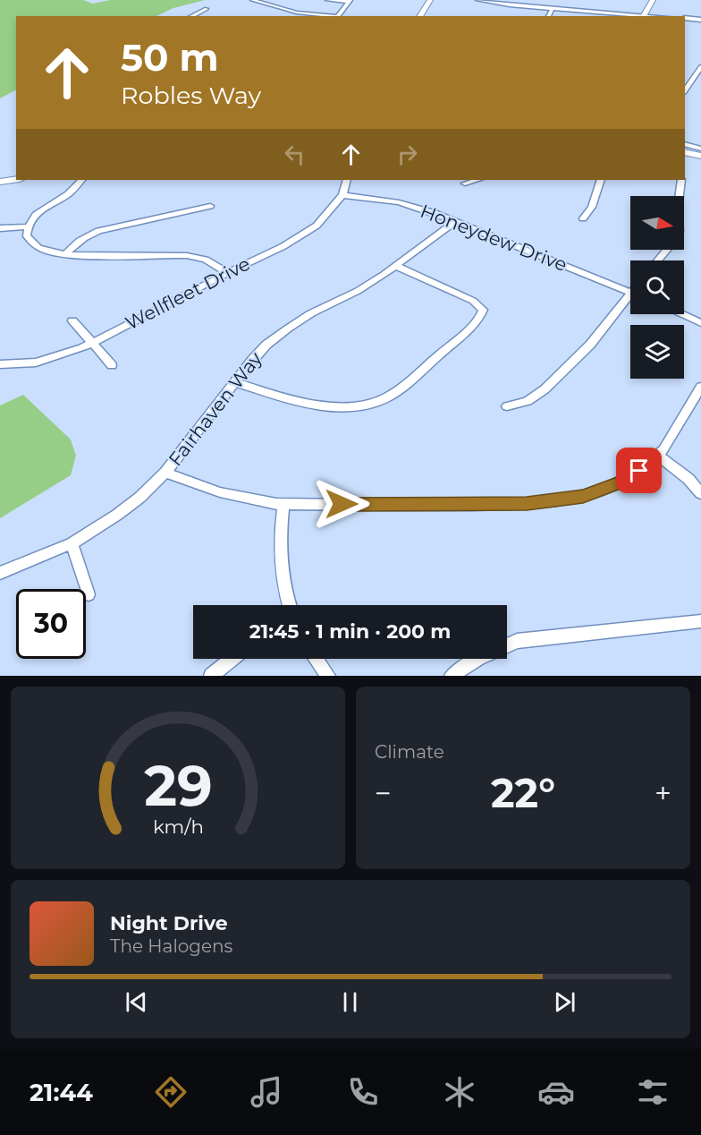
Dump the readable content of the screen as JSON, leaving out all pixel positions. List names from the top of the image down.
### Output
{
  "streets": {
    "street": ["Honeydew Drive", "Wellfleet Drive", "Fairhaven Way"]
  },
  "crossings": [
    ["Honeydew Drive", "Wellfleet Drive"],
    ["Honeydew Drive", "Fairhaven Way"]
  ],
  "north": "right",
  "page": {
    "turn": ["50 m", "Robles Way"],
    "limit": "30",
    "trip": "21:45 · 1 min · 200 m",
    "tile": "Climate",
    "heat": ["−", "22°", "+"],
    "song": ["Night Drive", "The Halogens"],
    "tabs": "21:44",
    "gauge": ["29", "km/h"]
  }
}
